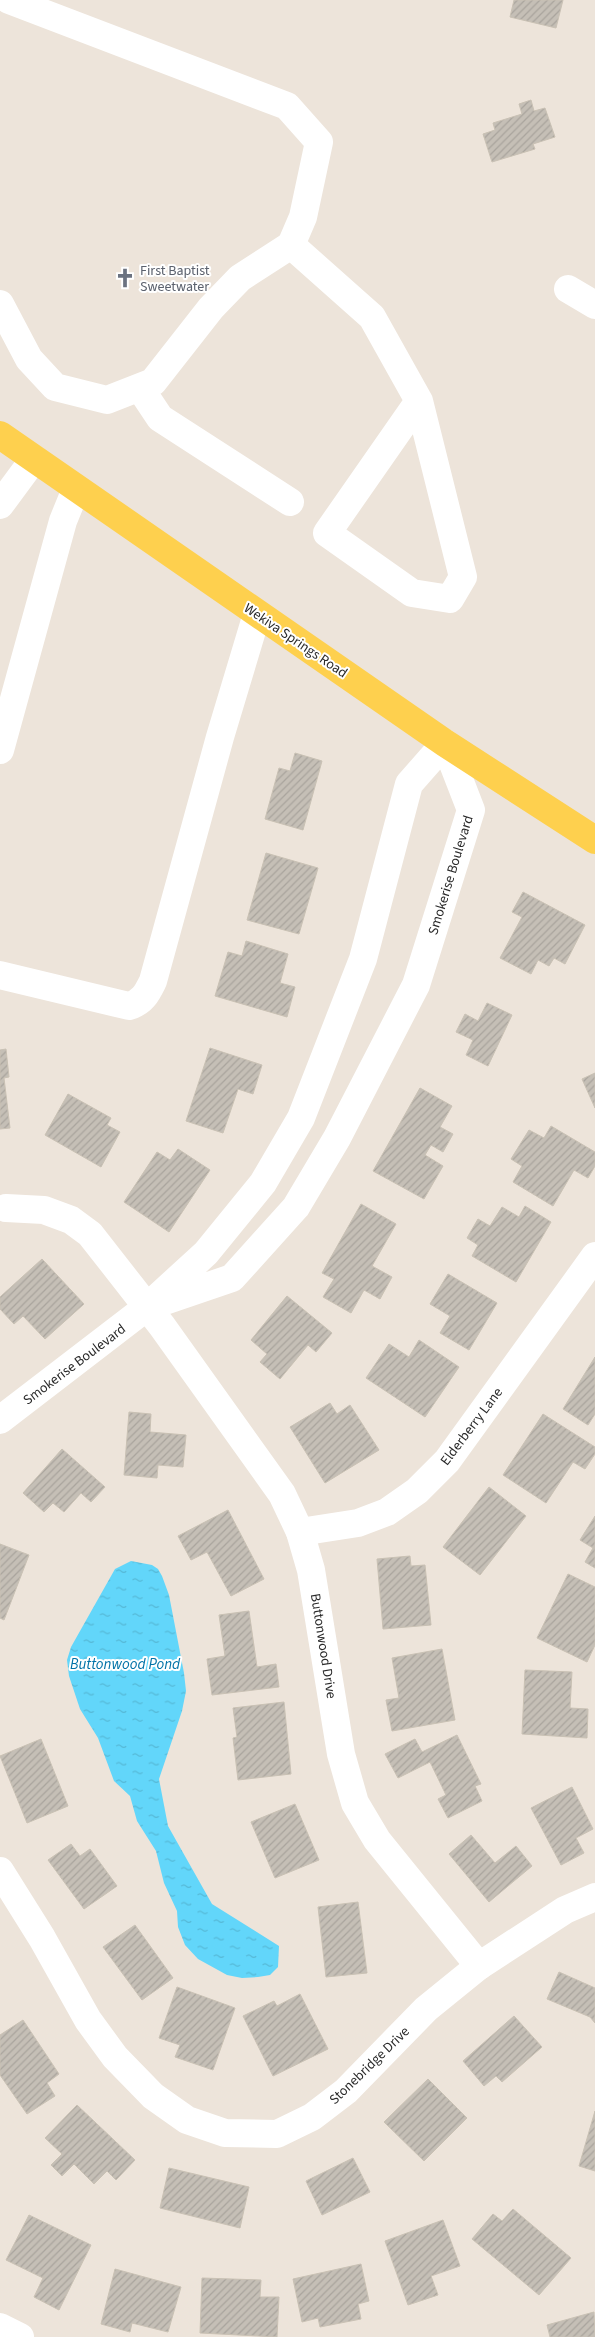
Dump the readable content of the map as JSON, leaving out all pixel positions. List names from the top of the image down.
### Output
{
  "streets": {
    "main road": ["Wekiva Springs Road"],
    "street": [
      "Smokerise Boulevard",
      "Elderberry Lane",
      "Buttonwood Drive",
      "Stonebridge Drive"
    ]
  },
  "crossings": [
    ["Wekiva Springs Road", "Smokerise Boulevard"],
    ["Smokerise Boulevard", "Buttonwood Drive"],
    ["Elderberry Lane", "Buttonwood Drive"],
    ["Buttonwood Drive", "Stonebridge Drive"]
  ],
  "water": ["Buttonwood Pond"],
  "places": {
    "church": ["First Baptist Sweetwater"]
  }
}
